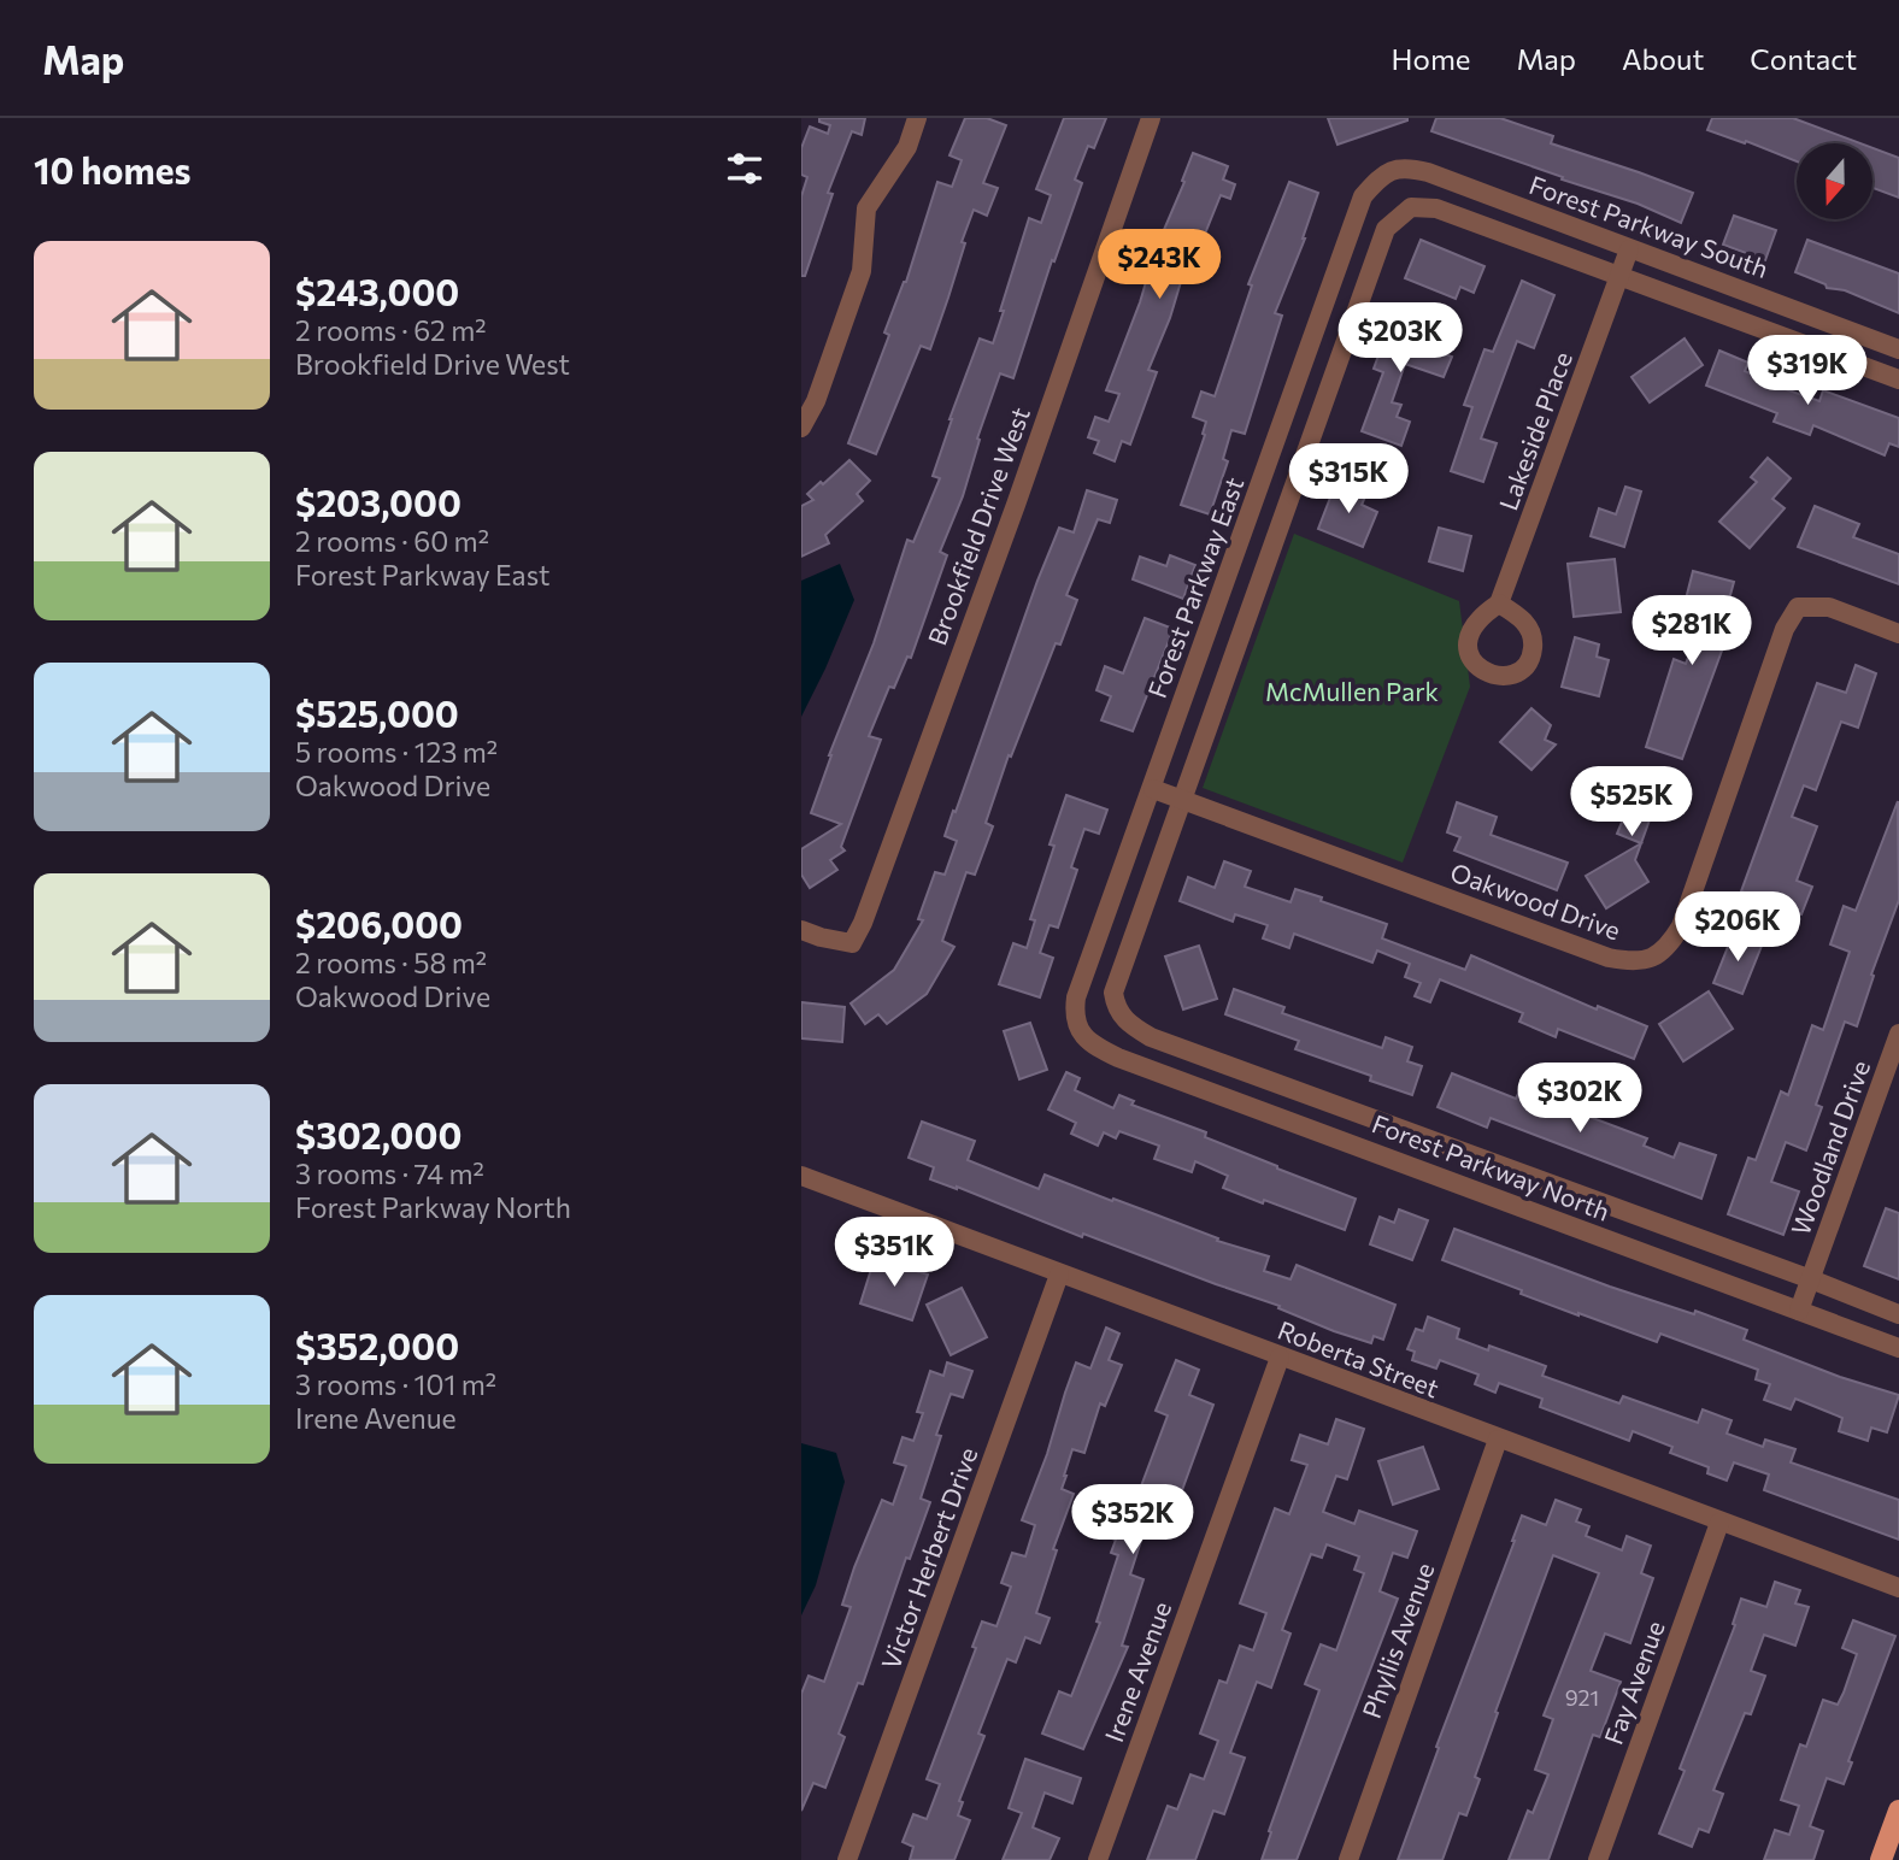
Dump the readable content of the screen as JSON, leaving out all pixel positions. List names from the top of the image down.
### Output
{
  "streets": {
    "street": [
      "Forest Parkway South",
      "Lakeside Place",
      "Brookfield Drive West",
      "Forest Parkway East",
      "Oakwood Drive",
      "Woodland Drive",
      "Forest Parkway North",
      "Roberta Street",
      "Victor Herbert Drive",
      "Phyllis Avenue",
      "Irene Avenue",
      "Fay Avenue"
    ]
  },
  "crossings": [
    ["Forest Parkway South", "Lakeside Place"],
    ["Forest Parkway South", "Forest Parkway East"],
    ["Forest Parkway East", "Forest Parkway North"],
    ["Oakwood Drive", "Forest Parkway North"],
    ["Woodland Drive", "Forest Parkway North"],
    ["Roberta Street", "Victor Herbert Drive"],
    ["Roberta Street", "Phyllis Avenue"],
    ["Roberta Street", "Irene Avenue"],
    ["Roberta Street", "Fay Avenue"]
  ],
  "parks": ["McMullen Park"],
  "house_numbers": ["921"],
  "north": "bottom",
  "page": {
    "header": "Map",
    "nav": [
      "Home",
      "Map",
      "About",
      "Contact"
    ],
    "heading": "10 homes",
    "list": [
      {
        "name": "$243,000",
        "note": "2 rooms · 62 m² · Brookfield Drive West"
      },
      {
        "name": "$203,000",
        "note": "2 rooms · 60 m² · Forest Parkway East"
      },
      {
        "name": "$525,000",
        "note": "5 rooms · 123 m² · Oakwood Drive"
      },
      {
        "name": "$206,000",
        "note": "2 rooms · 58 m² · Oakwood Drive"
      },
      {
        "name": "$302,000",
        "note": "3 rooms · 74 m² · Forest Parkway North"
      },
      {
        "name": "$352,000",
        "note": "3 rooms · 101 m² · Irene Avenue"
      }
    ],
    "price": [
      "$243K",
      "$203K",
      "$319K",
      "$315K",
      "$281K",
      "$525K",
      "$206K",
      "$302K",
      "$351K",
      "$352K"
    ]
  }
}
